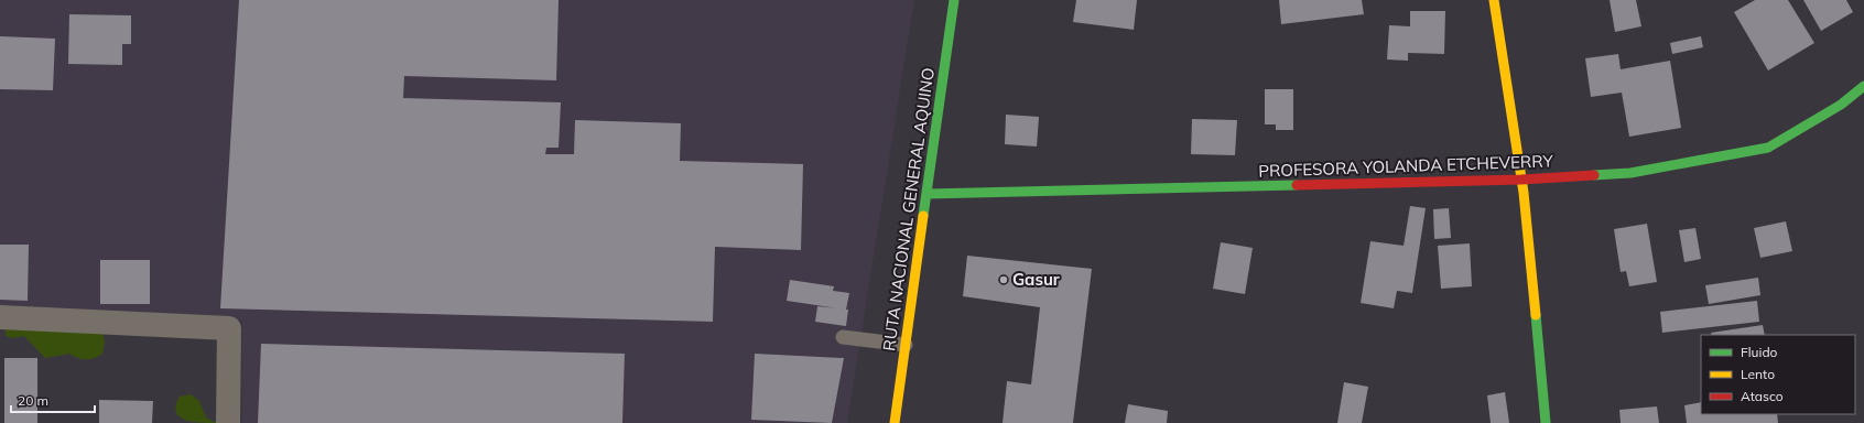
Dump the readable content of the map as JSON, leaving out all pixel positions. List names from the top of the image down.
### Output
{
  "streets": {
    "main road": ["PROFESORA YOLANDA ETCHEVERRY", "RUTA NACIONAL GENERAL AQUINO"]
  },
  "crossings": [
    ["PROFESORA YOLANDA ETCHEVERRY", "RUTA NACIONAL GENERAL AQUINO"]
  ],
  "places": ["Gasur"],
  "legend": ["Fluido", "Lento", "Atasco"],
  "scale_bar": "20 m"
}
